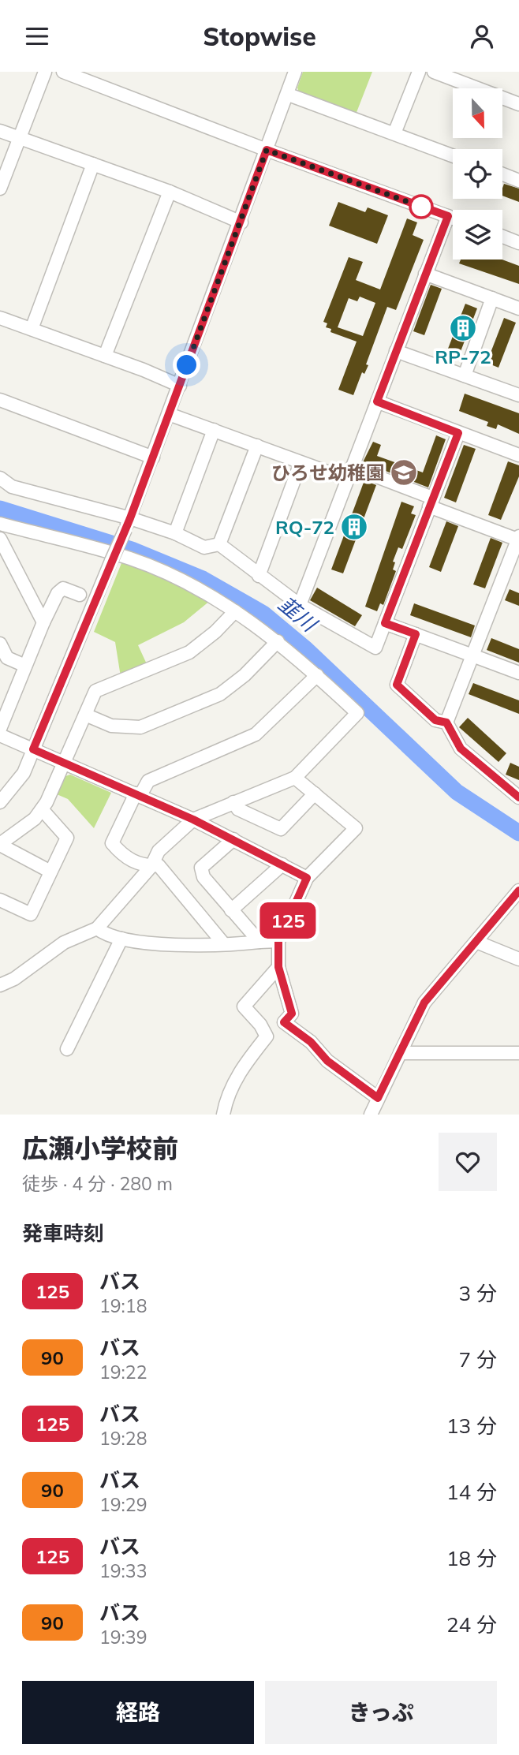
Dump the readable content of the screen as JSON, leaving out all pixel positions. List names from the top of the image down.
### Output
{
  "water": ["韮川"],
  "places": {
    "building": ["RP-72", "RQ-72"],
    "school or university": ["ひろせ幼稚園"]
  },
  "lines": ["bus line 125"],
  "north": "bottom",
  "page": {
    "header": "Stopwise",
    "on_map": "125",
    "heading": [
      ["広瀬小学校前", "徒歩 · 4 分 · 280 m"],
      "発車時刻"
    ],
    "list": [
      {
        "mark": "125",
        "name": "バス",
        "note": "19:18",
        "value": "3 分"
      },
      {
        "mark": "90",
        "name": "バス",
        "note": "19:22",
        "value": "7 分"
      },
      {
        "mark": "125",
        "name": "バス",
        "note": "19:28",
        "value": "13 分"
      },
      {
        "mark": "90",
        "name": "バス",
        "note": "19:29",
        "value": "14 分"
      },
      {
        "mark": "125",
        "name": "バス",
        "note": "19:33",
        "value": "18 分"
      },
      {
        "mark": "90",
        "name": "バス",
        "note": "19:39",
        "value": "24 分"
      }
    ],
    "buttons": ["経路", "きっぷ"]
  }
}
